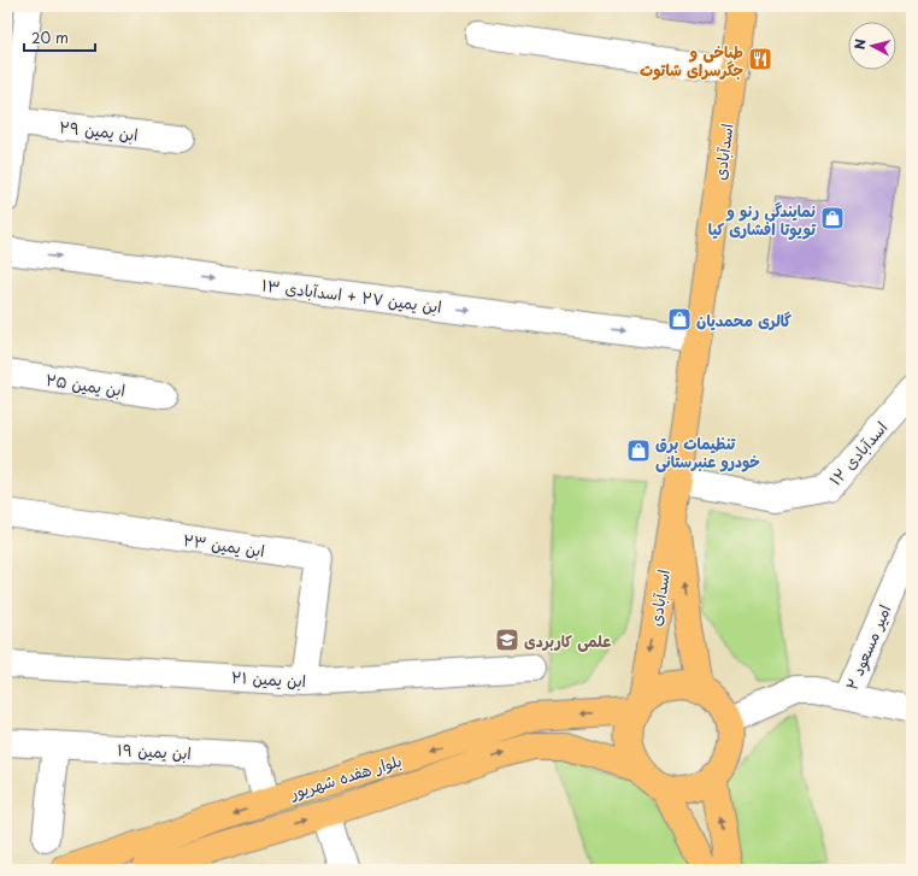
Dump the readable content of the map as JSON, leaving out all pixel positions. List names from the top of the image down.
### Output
{
  "streets": {
    "main road": ["اسدآبادی", "بلوار هفده شهریور"],
    "street": [
      "ابن یمین ۲۹",
      "ابن یمین ۲۷ + اسدآبادی ۱۳",
      "ابن یمین ۲۵",
      "اسدآبادی ۱۲",
      "ابن یمین ۲۳",
      "امیر مسعود ۲",
      "ابن یمین ۲۱",
      "ابن یمین ۱۹"
    ]
  },
  "crossings": [
    ["اسدآبادی", "ابن یمین ۲۷ + اسدآبادی ۱۳"],
    ["اسدآبادی", "اسدآبادی ۱۲"],
    ["اسدآبادی", "بلوار هفده شهریور"],
    ["ابن یمین ۲۳", "ابن یمین ۲۱"],
    ["ابن یمین ۱۹", "بلوار هفده شهریور"]
  ],
  "one_way": ["ابن یمین ۲۷ + اسدآبادی ۱۳"],
  "places": {
    "restaurant": ["طباخی و جگرسرای شاتوت"],
    "shop": ["نمایندگی رنو و تویوتا افشاری کیا", "گالری محمدیان", "تنظیمات برق خودرو عنبرستانی"],
    "school or university": ["علمی کاربردی"]
  },
  "scale_bar": "20 m",
  "north": "left"
}
